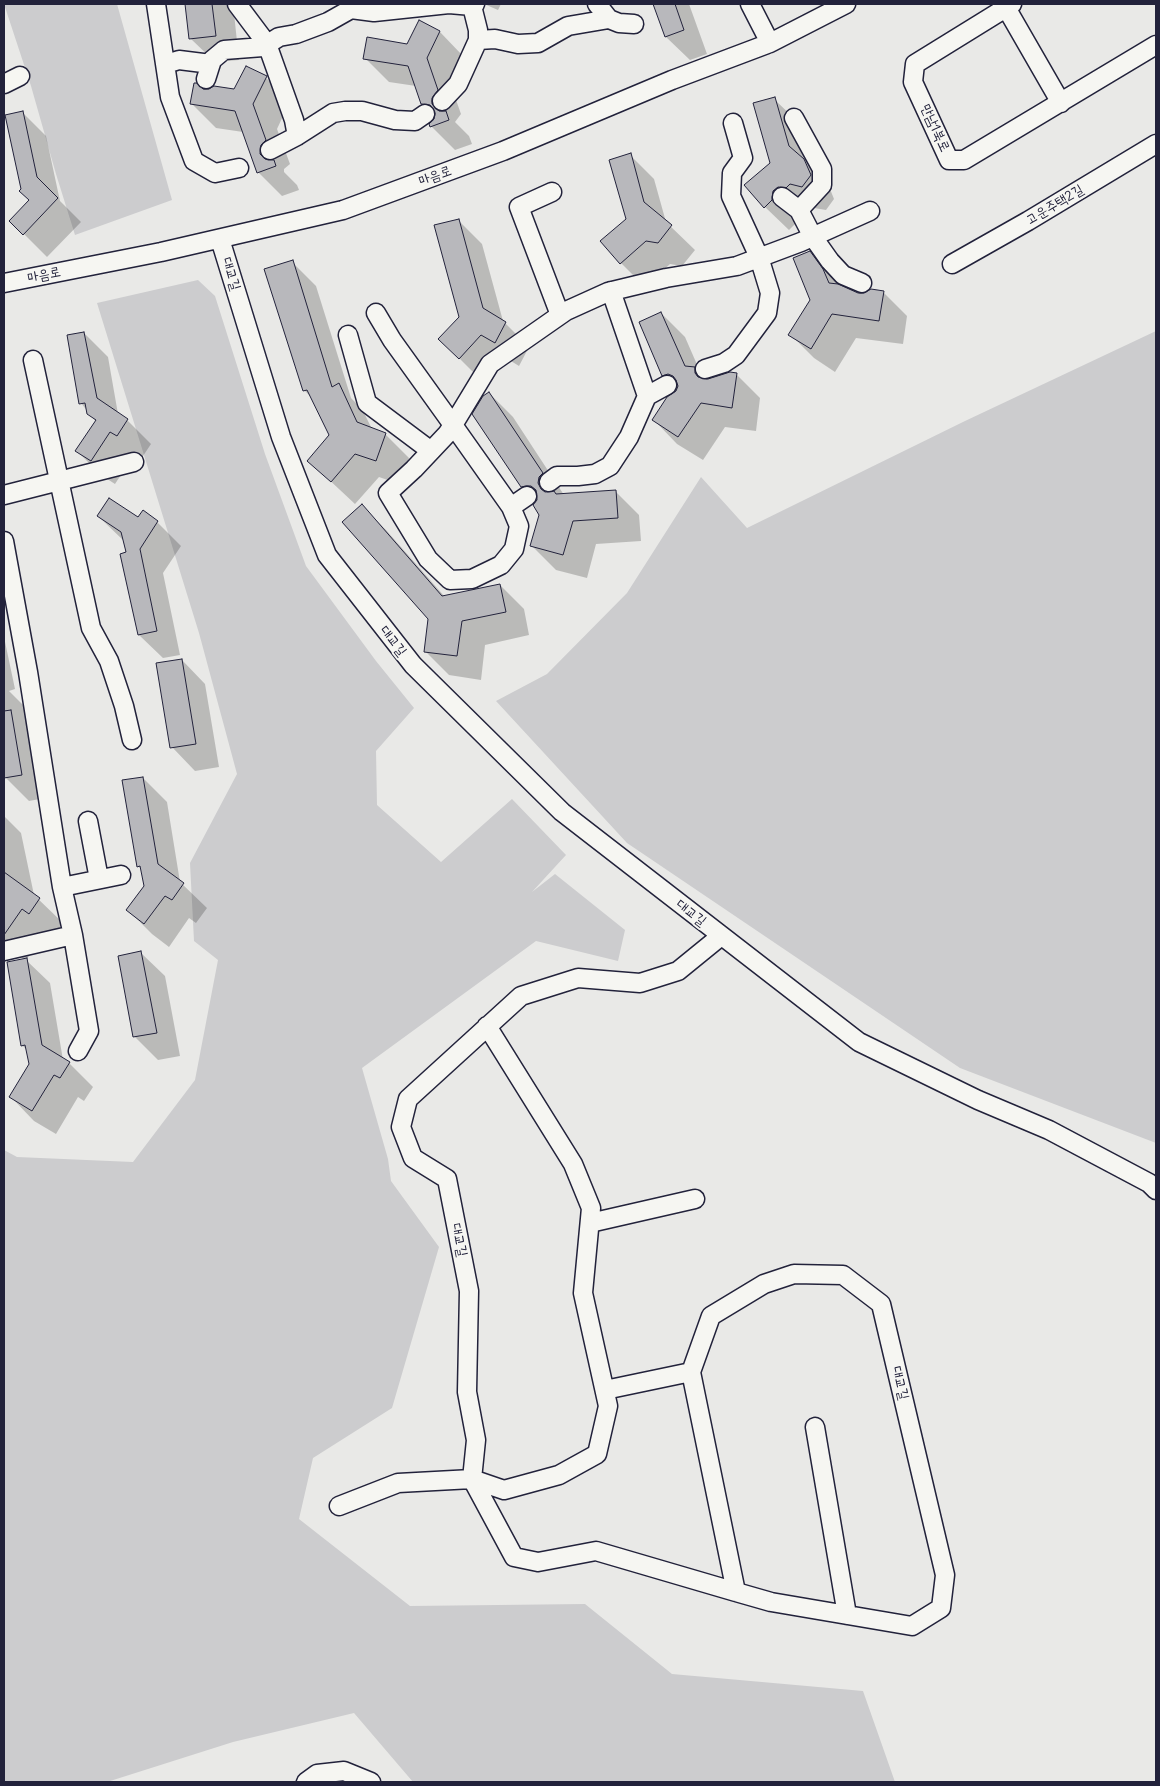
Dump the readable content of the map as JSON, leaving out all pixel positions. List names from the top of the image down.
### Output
{
  "streets": {
    "street": [
      "만남1북로",
      "마음로",
      "고운주택2길",
      "대교길"
    ]
  },
  "crossings": [
    ["마음로", "대교길"]
  ]
}
